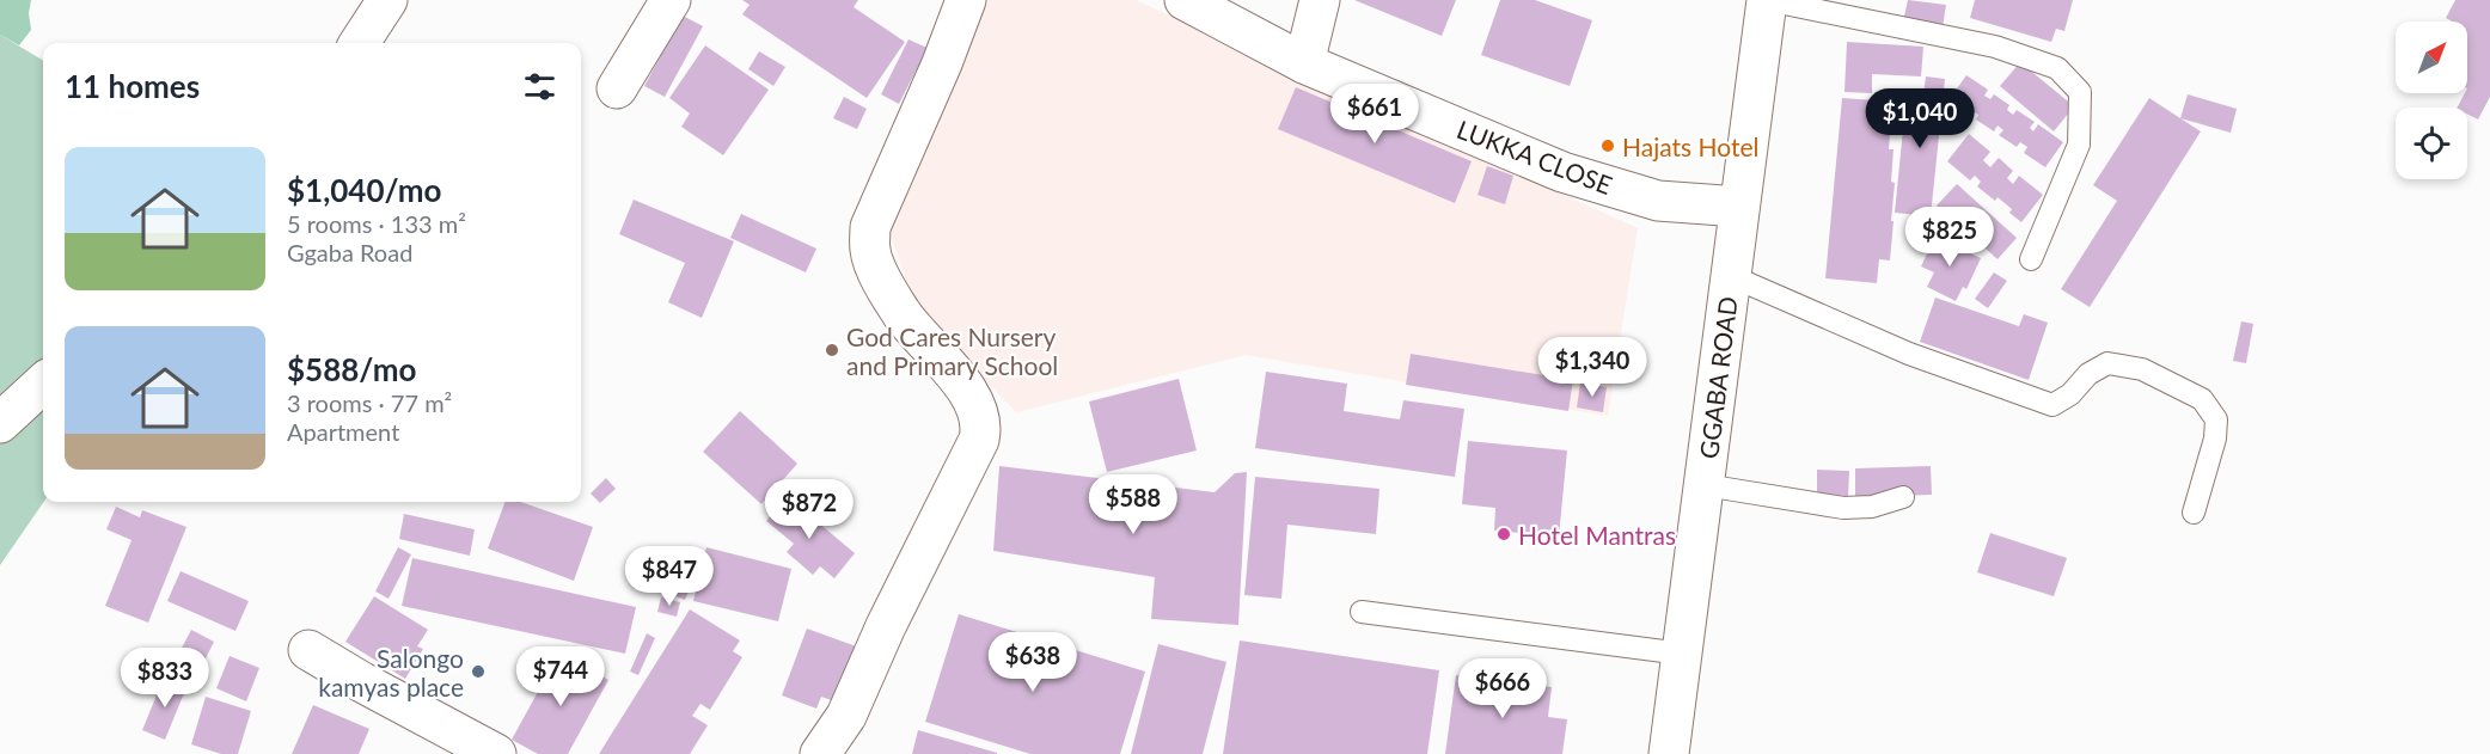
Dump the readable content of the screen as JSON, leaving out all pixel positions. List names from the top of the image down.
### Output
{
  "streets": {
    "street": ["LUKKA CLOSE", "GGABA ROAD"]
  },
  "crossings": [
    ["LUKKA CLOSE", "GGABA ROAD"]
  ],
  "places": [
    "Hajats Hotel",
    "God Cares Nursery and Primary School",
    "Hotel Mantras",
    "Salongo kamyas place"
  ],
  "north": "top right",
  "page": {
    "heading": "11 homes",
    "price": [
      "$661",
      "$1,040",
      "$825",
      "$1,340",
      "$588",
      "$872",
      "$847",
      "$638",
      "$744",
      "$833",
      "$666"
    ],
    "list": [
      {
        "name": "$1,040/mo",
        "note": "5 rooms · 133 m² · Ggaba Road"
      },
      {
        "name": "$588/mo",
        "note": "3 rooms · 77 m² · Apartment"
      }
    ]
  }
}
